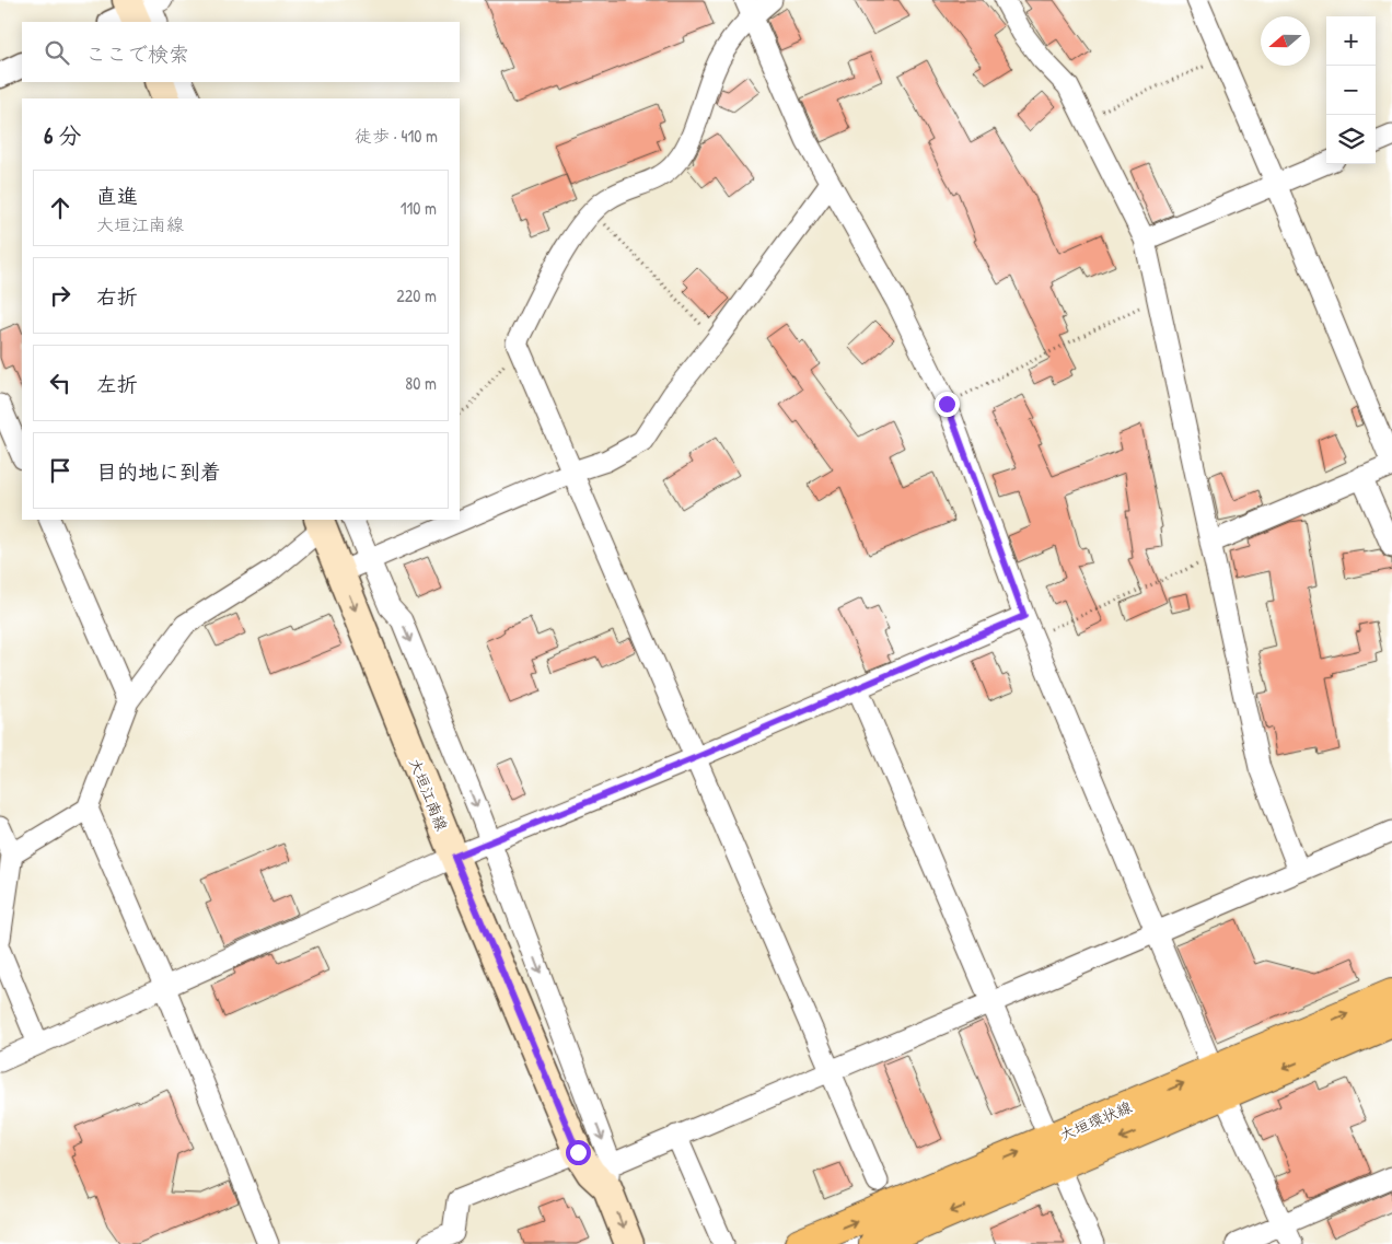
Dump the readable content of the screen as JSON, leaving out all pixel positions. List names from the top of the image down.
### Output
{
  "streets": {
    "main road": ["大垣江南線", "大垣環状線"]
  },
  "one_way": ["大垣江南線"],
  "north": "left",
  "page": {
    "map_buttons": ["+", "−"],
    "search": "ここで検索",
    "heading": ["6 分", "徒歩 · 410 m"],
    "list": [
      ["直進", "大垣江南線", "110 m"],
      ["右折", "220 m"],
      ["左折", "80 m"],
      "目的地に到着"
    ]
  }
}
